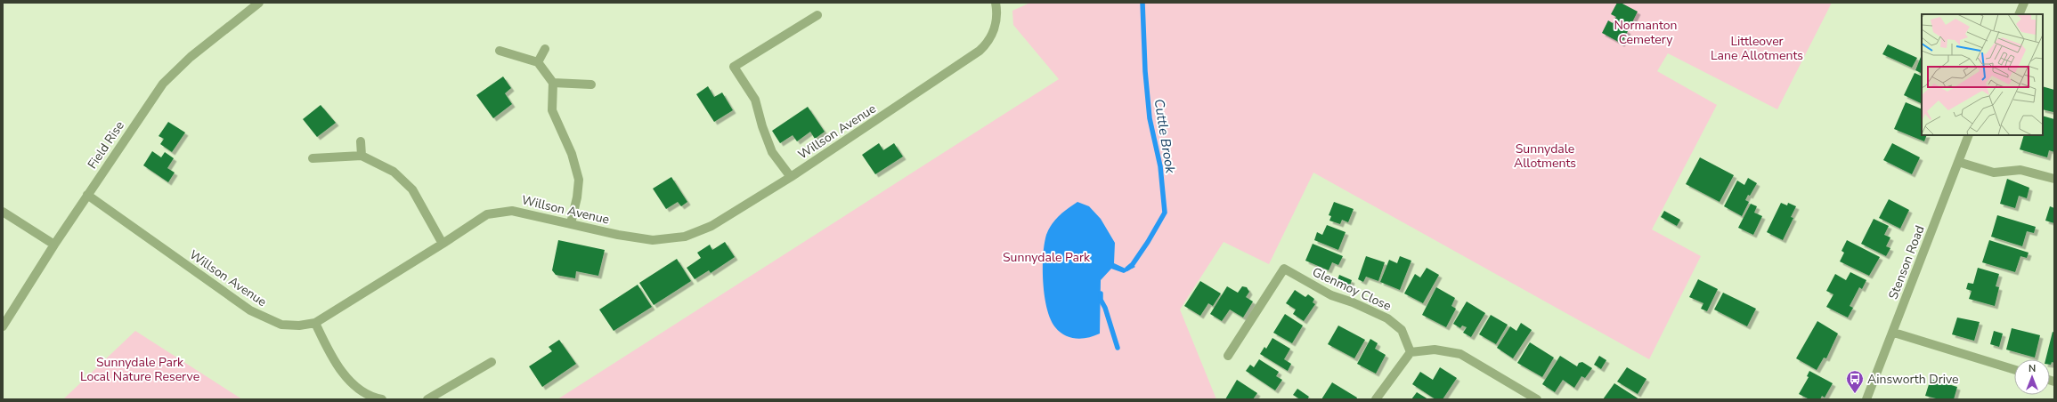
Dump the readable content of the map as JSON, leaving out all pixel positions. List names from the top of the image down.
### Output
{
  "streets": {
    "street": [
      "Willson Avenue",
      "Field Rise",
      "Stenson Road",
      "Glenmoy Close"
    ]
  },
  "crossings": [
    ["Willson Avenue", "Field Rise"]
  ],
  "water": ["Cuttle Brook"],
  "parks": [
    "Normanton Cemetery",
    "Littleover Lane Allotments",
    "Sunnydale Allotments",
    "Sunnydale Park",
    "Sunnydale Park Local Nature Reserve"
  ],
  "places": {
    "bus stop": ["Ainsworth Drive"]
  },
  "north": "top"
}
